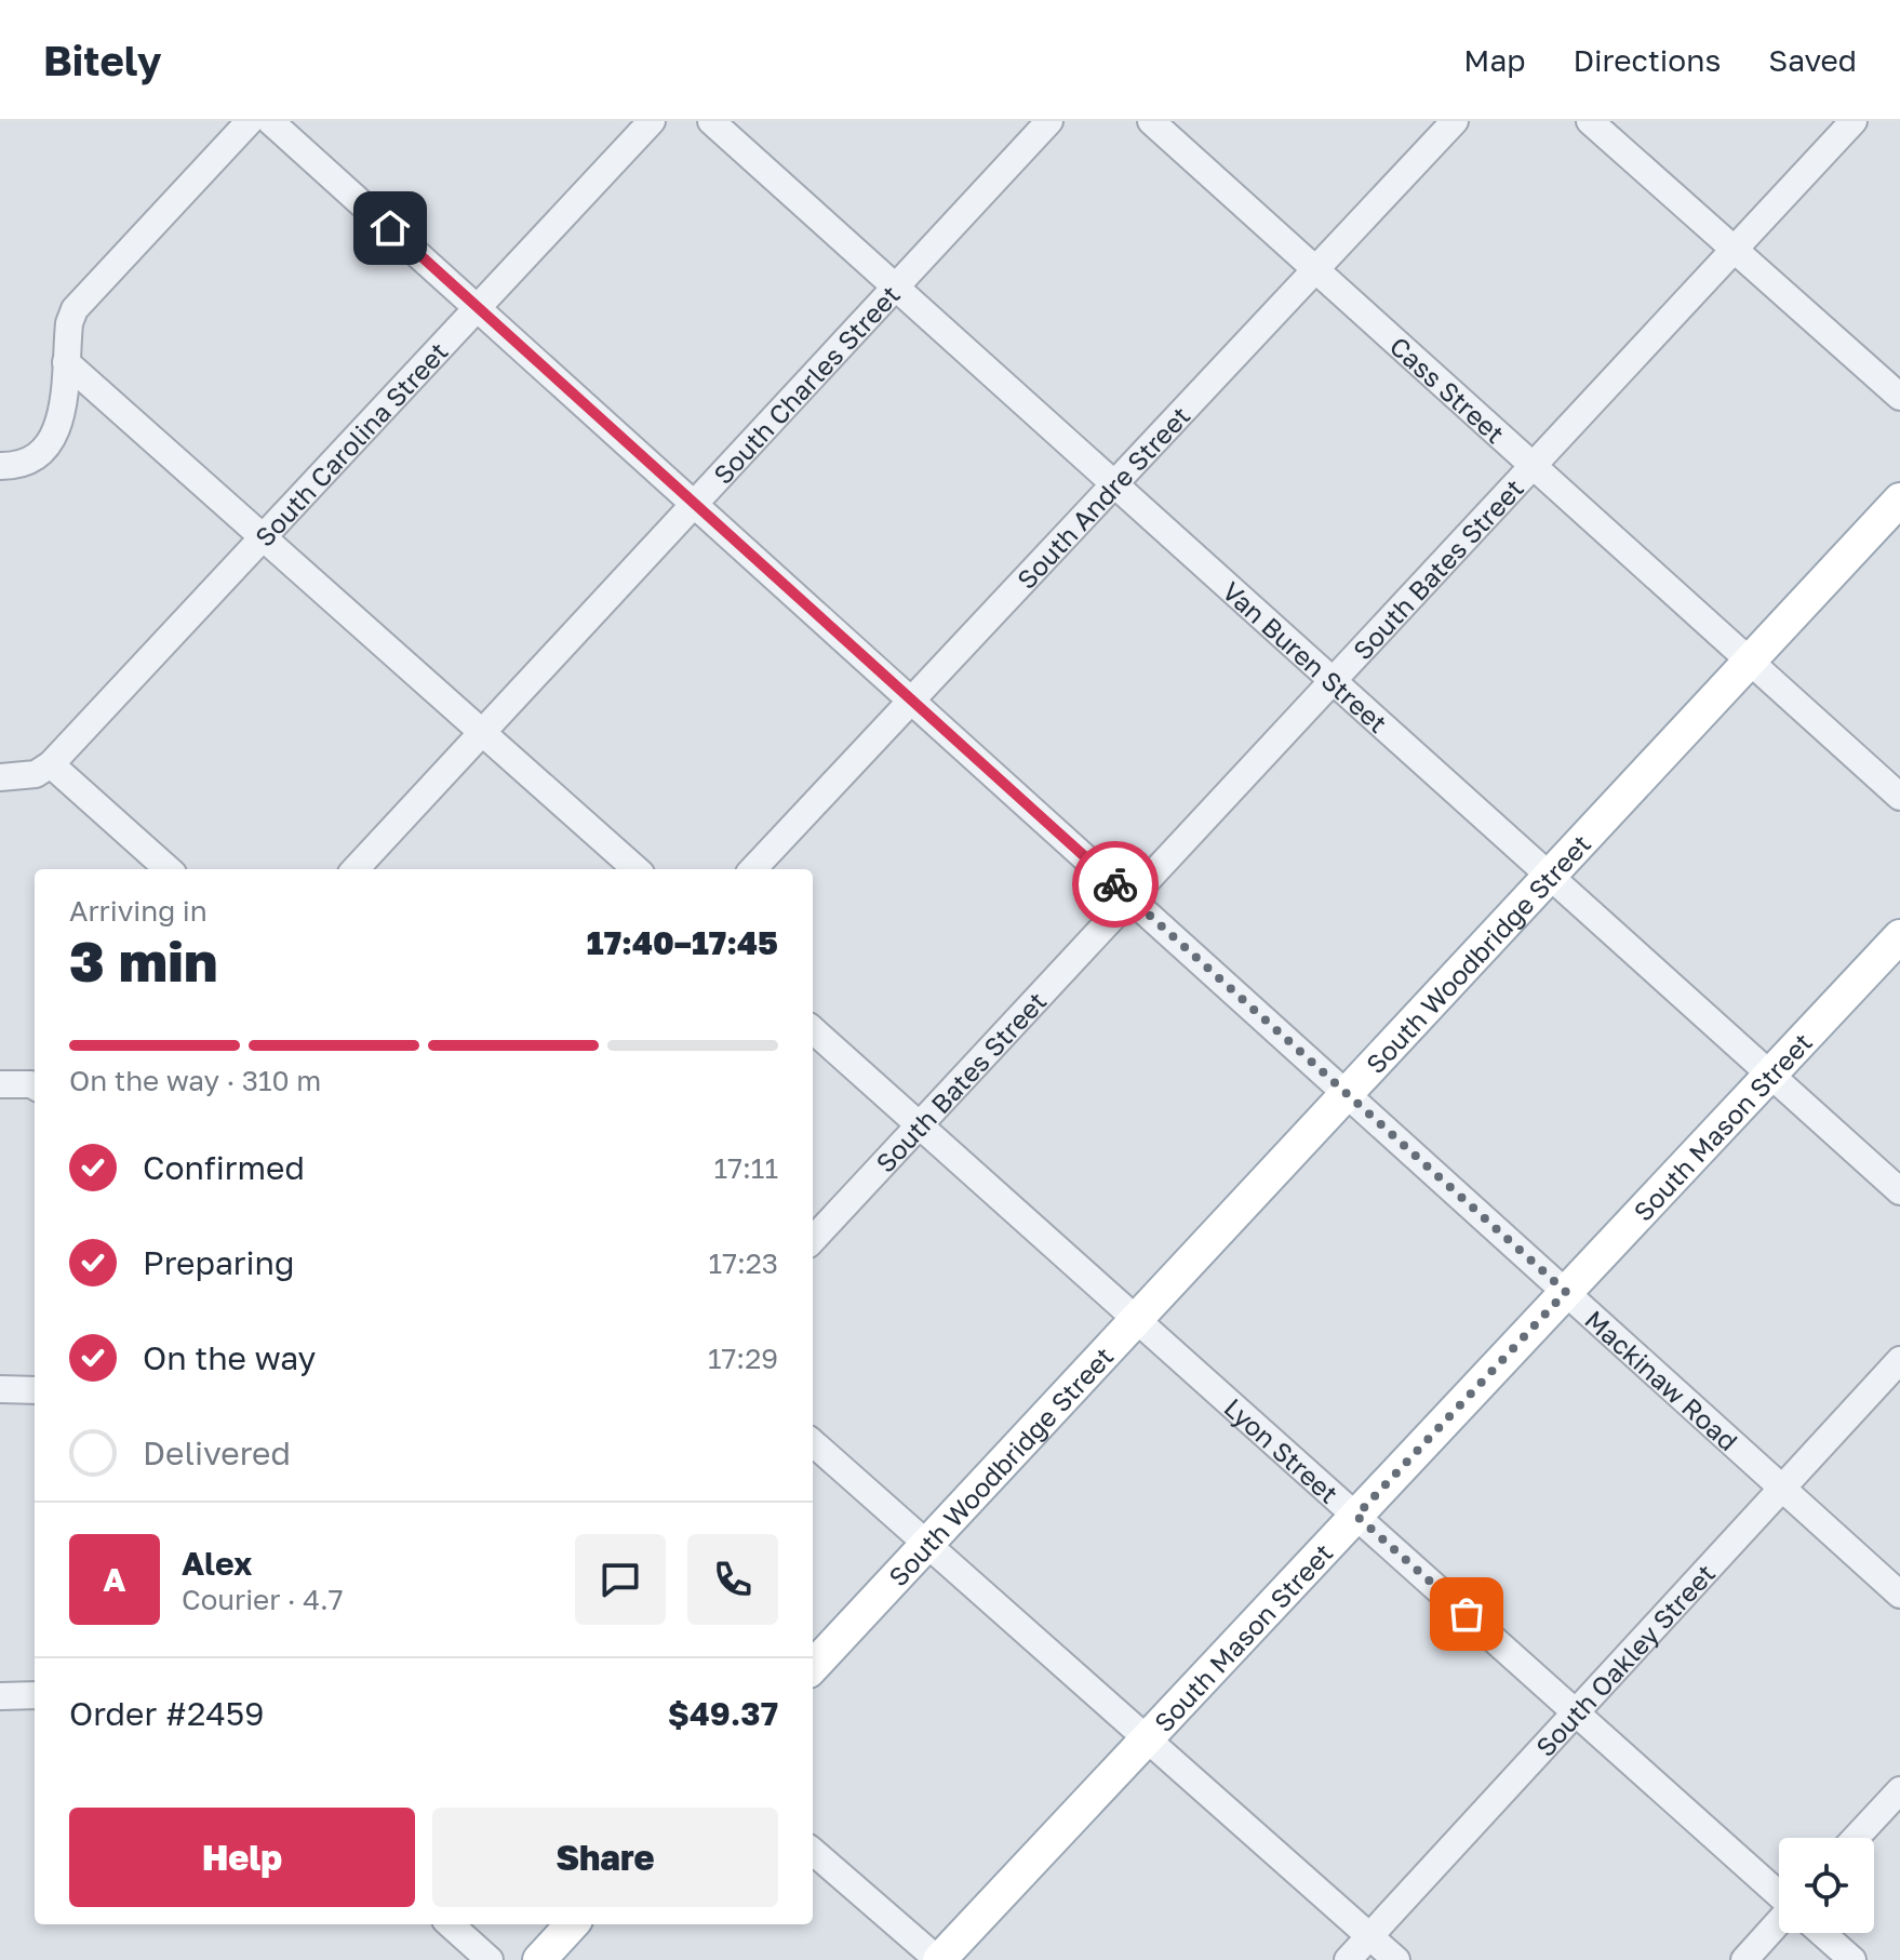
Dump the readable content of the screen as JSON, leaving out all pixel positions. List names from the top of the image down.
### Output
{
  "streets": {
    "main road": ["South Woodbridge Street", "South Mason Street"],
    "street": [
      "South Charles Street",
      "Cass Street",
      "South Carolina Street",
      "South Andre Street",
      "South Bates Street",
      "Van Buren Street",
      "Mackinaw Road",
      "Lyon Street",
      "South Oakley Street"
    ]
  },
  "crossings": [
    ["South Charles Street", "Van Buren Street"],
    ["South Charles Street", "Mackinaw Road"],
    ["Cass Street", "South Andre Street"],
    ["Cass Street", "South Bates Street"],
    ["Cass Street", "South Woodbridge Street"],
    ["South Carolina Street", "Mackinaw Road"],
    ["South Andre Street", "Van Buren Street"],
    ["South Andre Street", "Mackinaw Road"],
    ["South Bates Street", "Van Buren Street"],
    ["South Bates Street", "Mackinaw Road"],
    ["South Bates Street", "Lyon Street"],
    ["Van Buren Street", "South Woodbridge Street"],
    ["Van Buren Street", "South Mason Street"],
    ["South Woodbridge Street", "Mackinaw Road"],
    ["South Woodbridge Street", "Lyon Street"],
    ["South Mason Street", "Mackinaw Road"],
    ["South Mason Street", "Lyon Street"],
    ["Mackinaw Road", "South Oakley Street"],
    ["Lyon Street", "South Oakley Street"]
  ],
  "page": {
    "header": "Bitely",
    "nav": ["Map", "Directions", "Saved"],
    "heading": ["3 min", "Arriving in", "17:40–17:45"],
    "panel": [
      "Alex",
      "Courier · 4.7",
      "Order #2459",
      "$49.37"
    ],
    "bar": "On the way · 310 m",
    "list": [
      ["Confirmed", "17:11"],
      ["Preparing", "17:23"],
      ["On the way", "17:29"],
      "Delivered"
    ],
    "round": "A",
    "buttons": ["Help", "Share"]
  }
}
